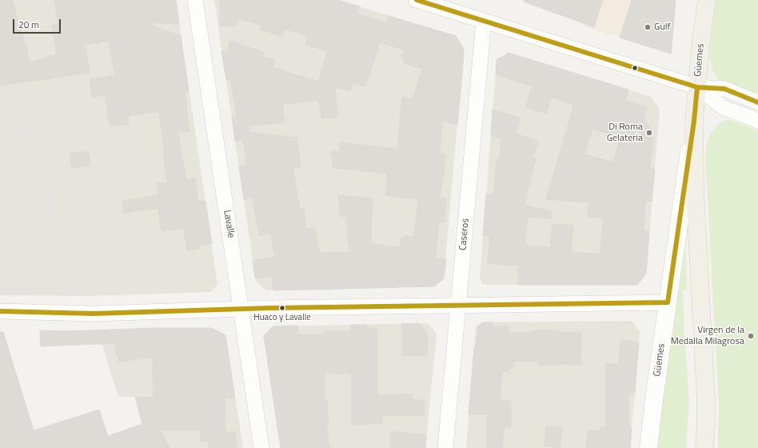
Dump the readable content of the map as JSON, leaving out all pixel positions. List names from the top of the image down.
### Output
{
  "streets": {
    "main road": ["Güemes"],
    "street": ["Lavalle", "Caseros"]
  },
  "places": [
    "Gulf",
    "Di Roma Gelateria",
    "Huaco y Lavalle",
    "Virgen de la Medalla Milagrosa"
  ],
  "scale_bar": "20 m"
}
